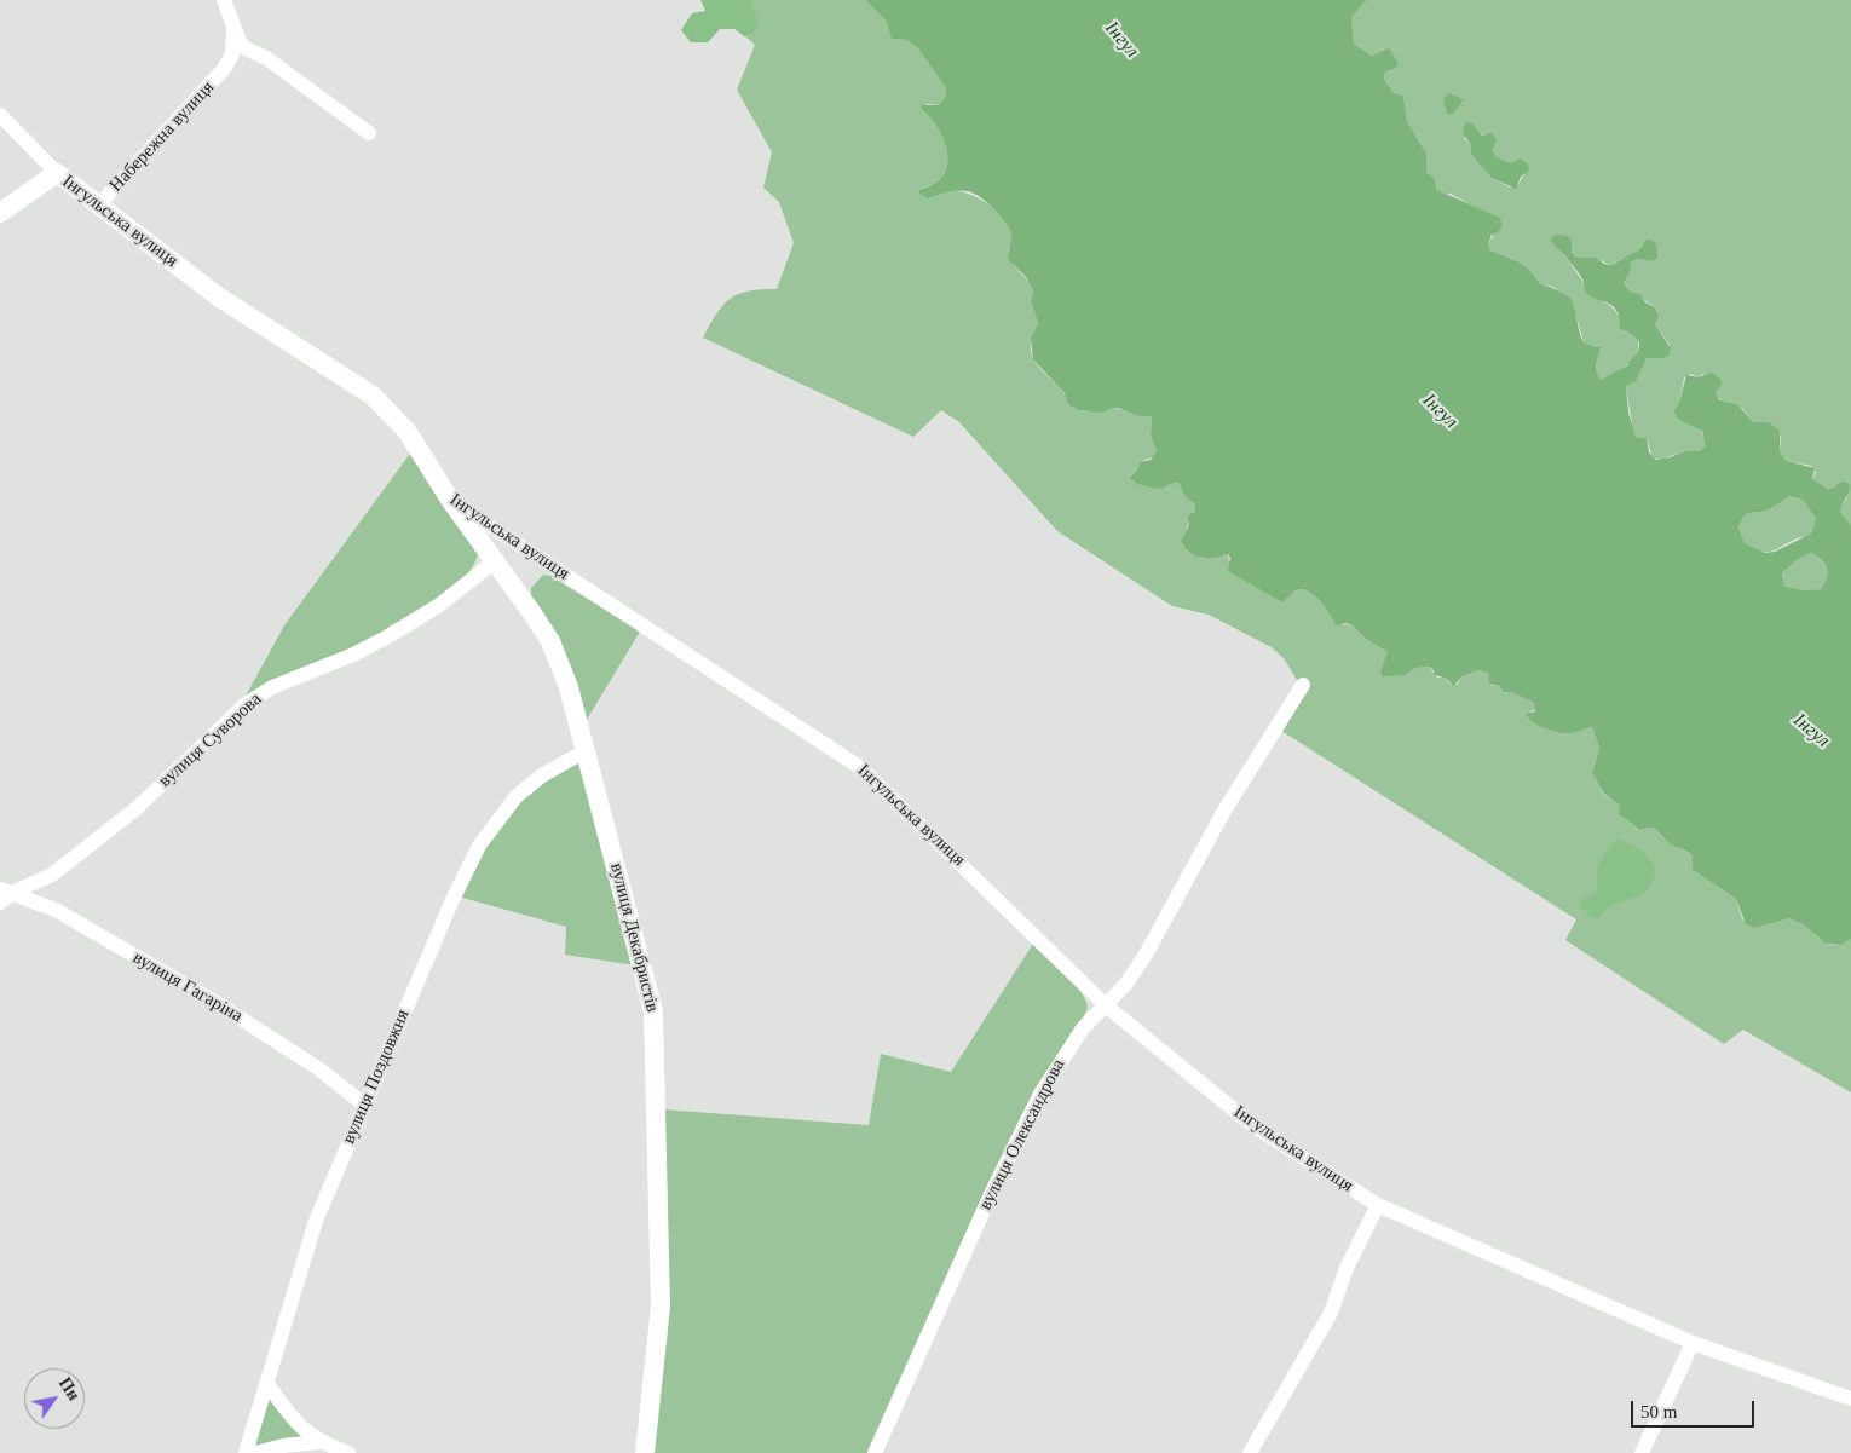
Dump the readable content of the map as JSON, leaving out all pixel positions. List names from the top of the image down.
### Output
{
  "streets": {
    "street": [
      "Набережна вулиця",
      "Інгульська вулиця",
      "вулиця Суворова",
      "вулиця Декабристів",
      "вулиця Гагаріна",
      "вулиця Поздовжня",
      "вулиця Олександрова"
    ]
  },
  "crossings": [
    ["Набережна вулиця", "Інгульська вулиця"],
    ["Інгульська вулиця", "вулиця Декабристів"],
    ["Інгульська вулиця", "вулиця Олександрова"],
    ["вулиця Суворова", "вулиця Декабристів"],
    ["вулиця Суворова", "вулиця Гагаріна"],
    ["вулиця Декабристів", "вулиця Поздовжня"],
    ["вулиця Гагаріна", "вулиця Поздовжня"]
  ],
  "water": ["Інгул"],
  "scale_bar": "50 m",
  "north": "top right"
}
